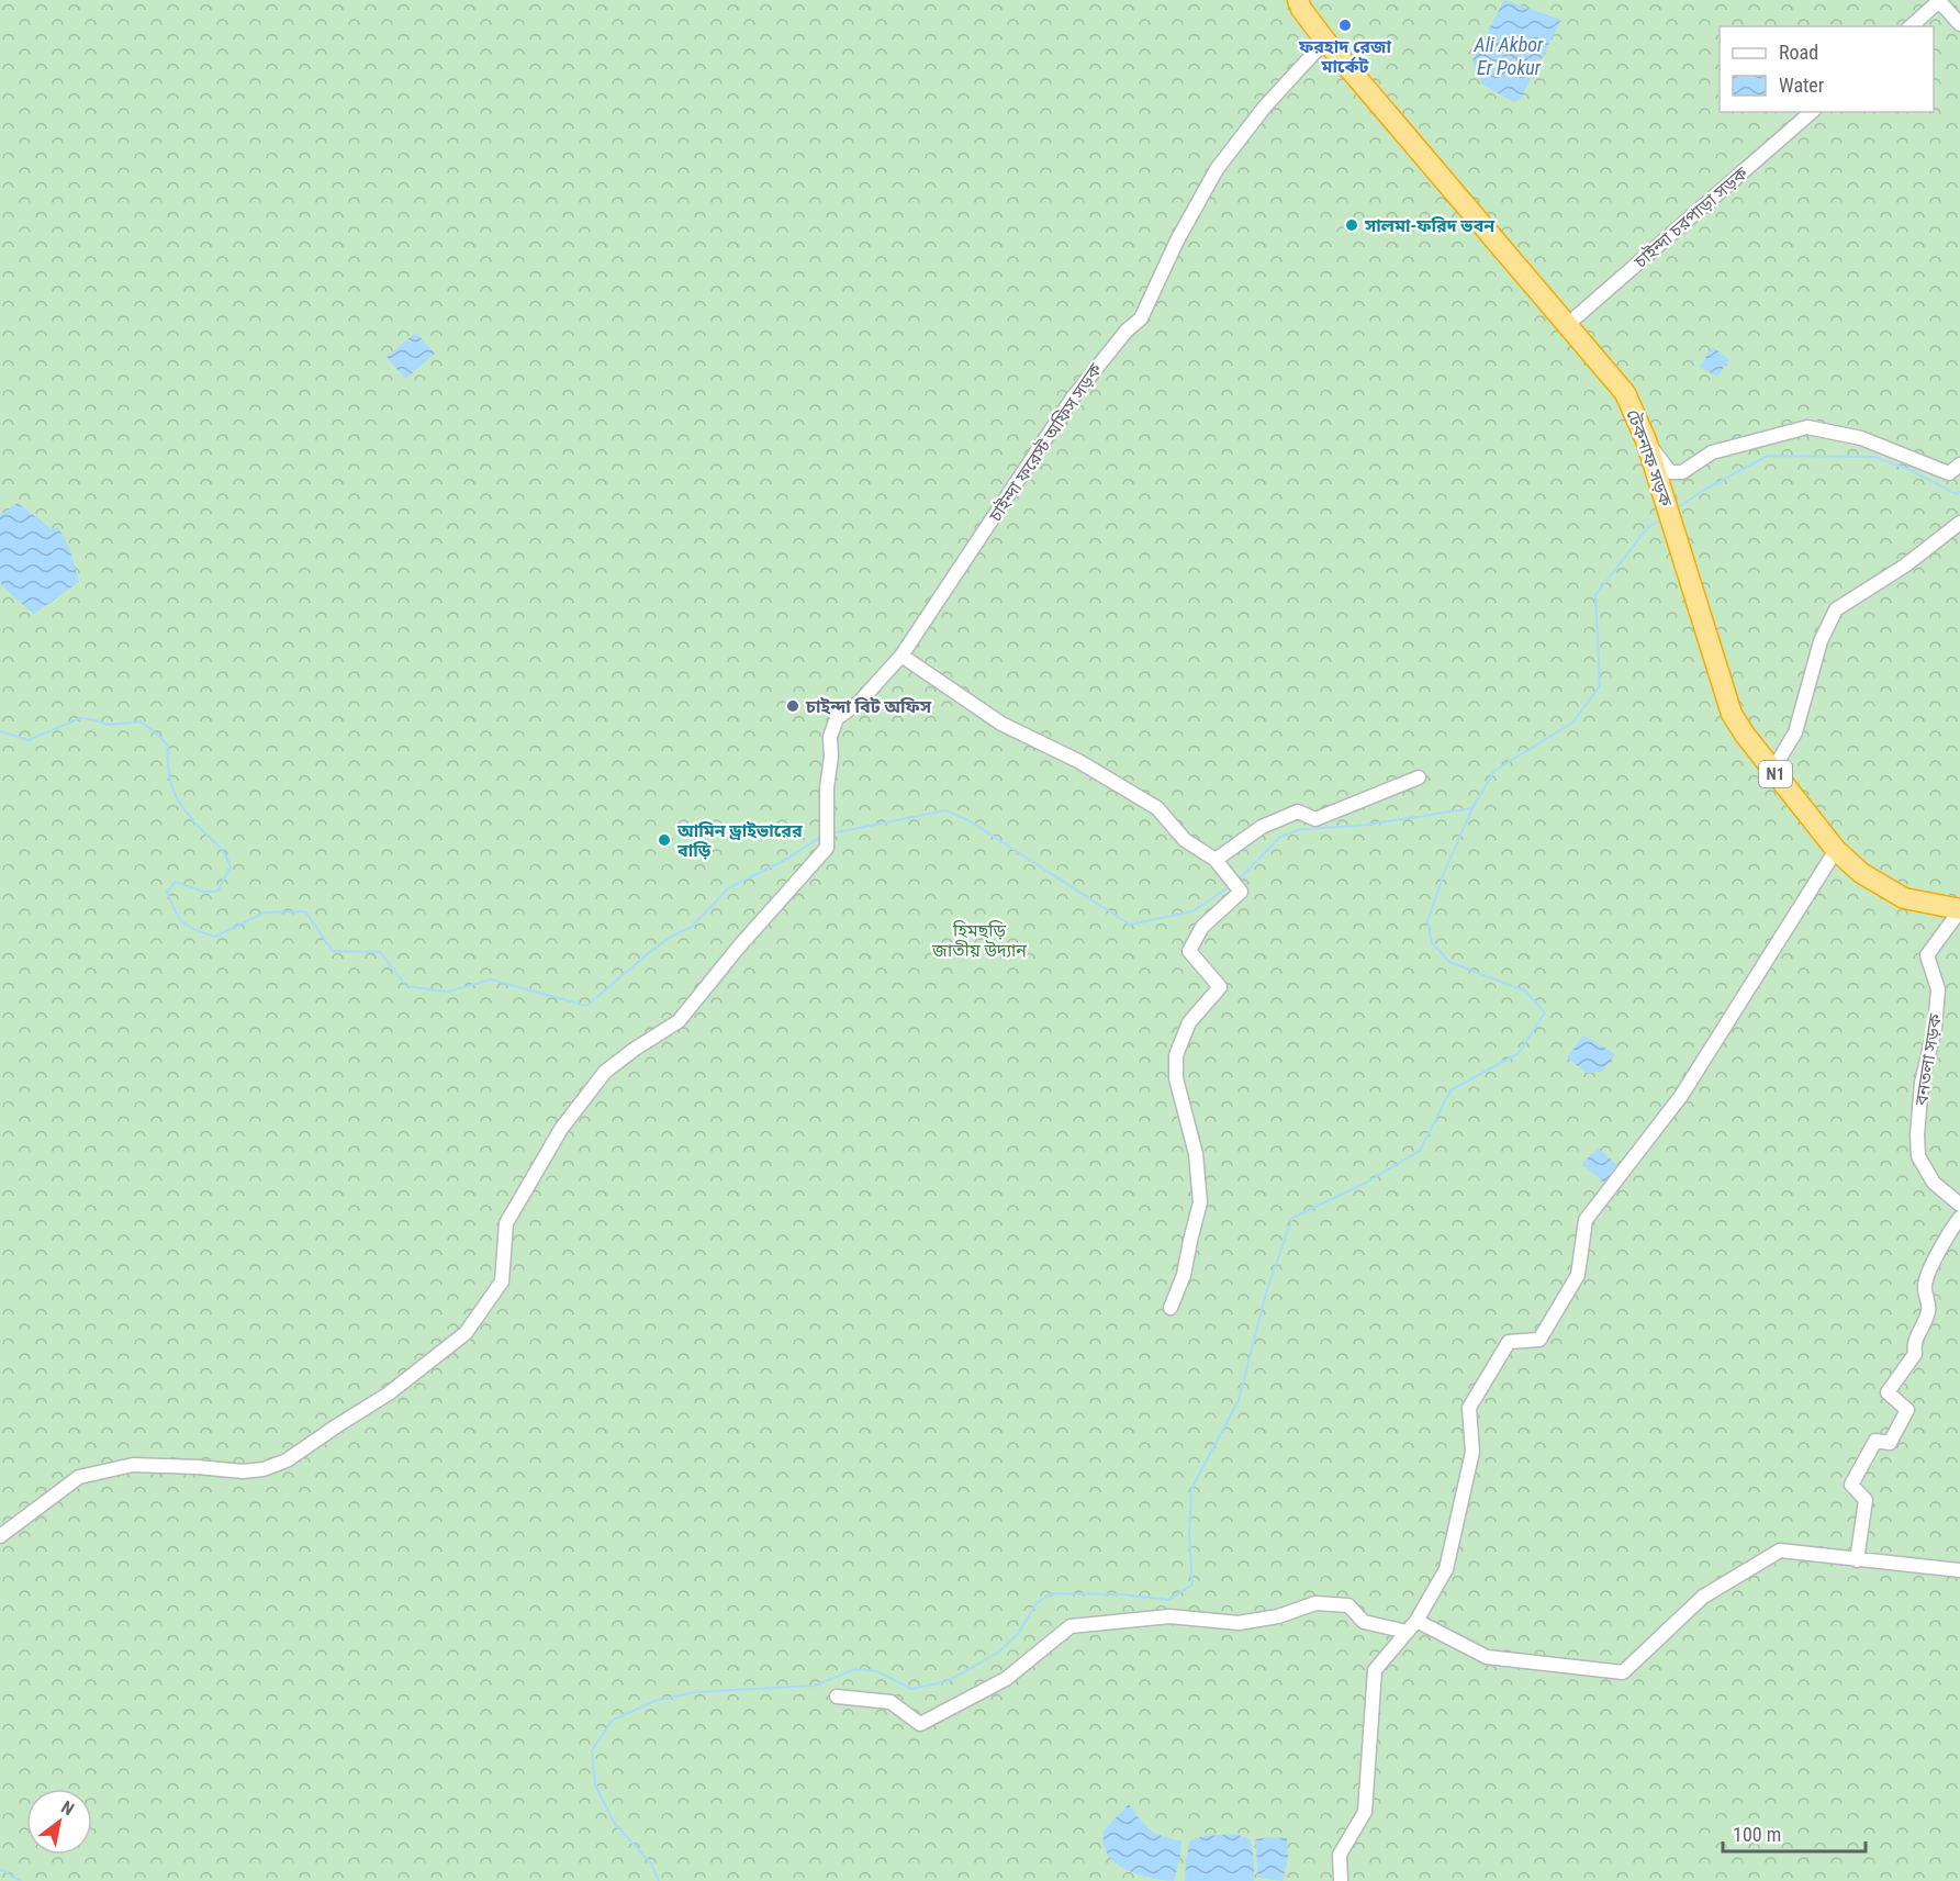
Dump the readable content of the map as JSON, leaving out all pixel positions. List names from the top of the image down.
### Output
{
  "streets": {
    "highway": ["টেকনাফ সড়ক", "N1"],
    "street": ["চাইন্দা চরপাড়া সড়ক", "চাইন্দা ফরেস্ট অফিস সড়ক", "বনতলা সড়ক"]
  },
  "crossings": [
    ["চাইন্দা চরপাড়া সড়ক", "টেকনাফ সড়ক"],
    ["চাইন্দা ফরেস্ট অফিস সড়ক", "টেকনাফ সড়ক"],
    ["টেকনাফ সড়ক", "বনতলা সড়ক"]
  ],
  "water": ["Ali Akbor Er Pokur"],
  "parks": ["হিমছড়ি জাতীয় উদ্যান"],
  "places": [
    "ফরহাদ রেজা মার্কেট",
    "সালমা-ফরিদ ভবন",
    "চাইন্দা বিট অফিস",
    "আমিন ড্রাইভারের বাড়ি"
  ],
  "legend": ["Road", "Water"],
  "scale_bar": "100 m",
  "north": "top right"
}
